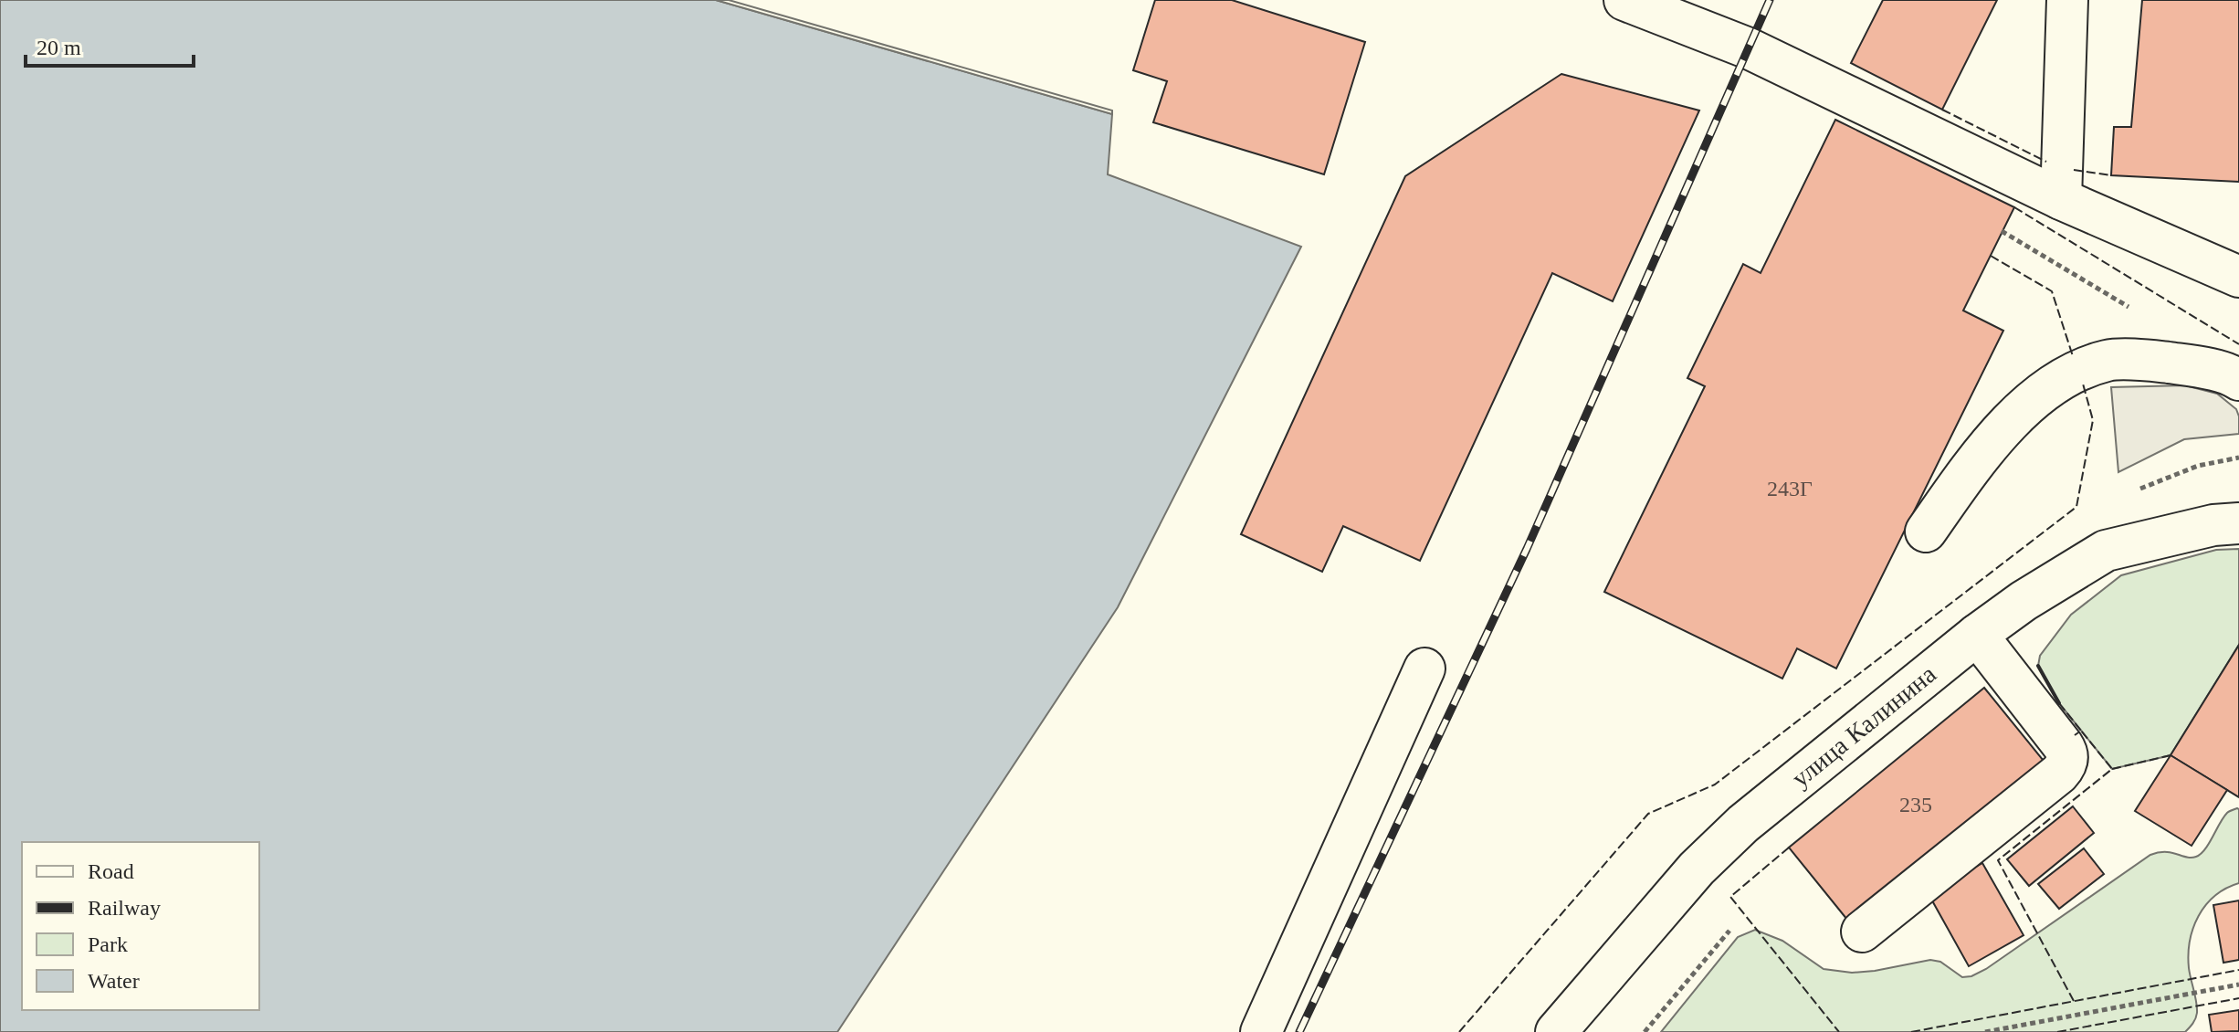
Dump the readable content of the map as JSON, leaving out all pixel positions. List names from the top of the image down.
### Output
{
  "streets": {
    "main road": ["улица Калинина"]
  },
  "house_numbers": ["243Г", "235"],
  "legend": [
    "Road",
    "Railway",
    "Park",
    "Water"
  ],
  "scale_bar": "20 m"
}
